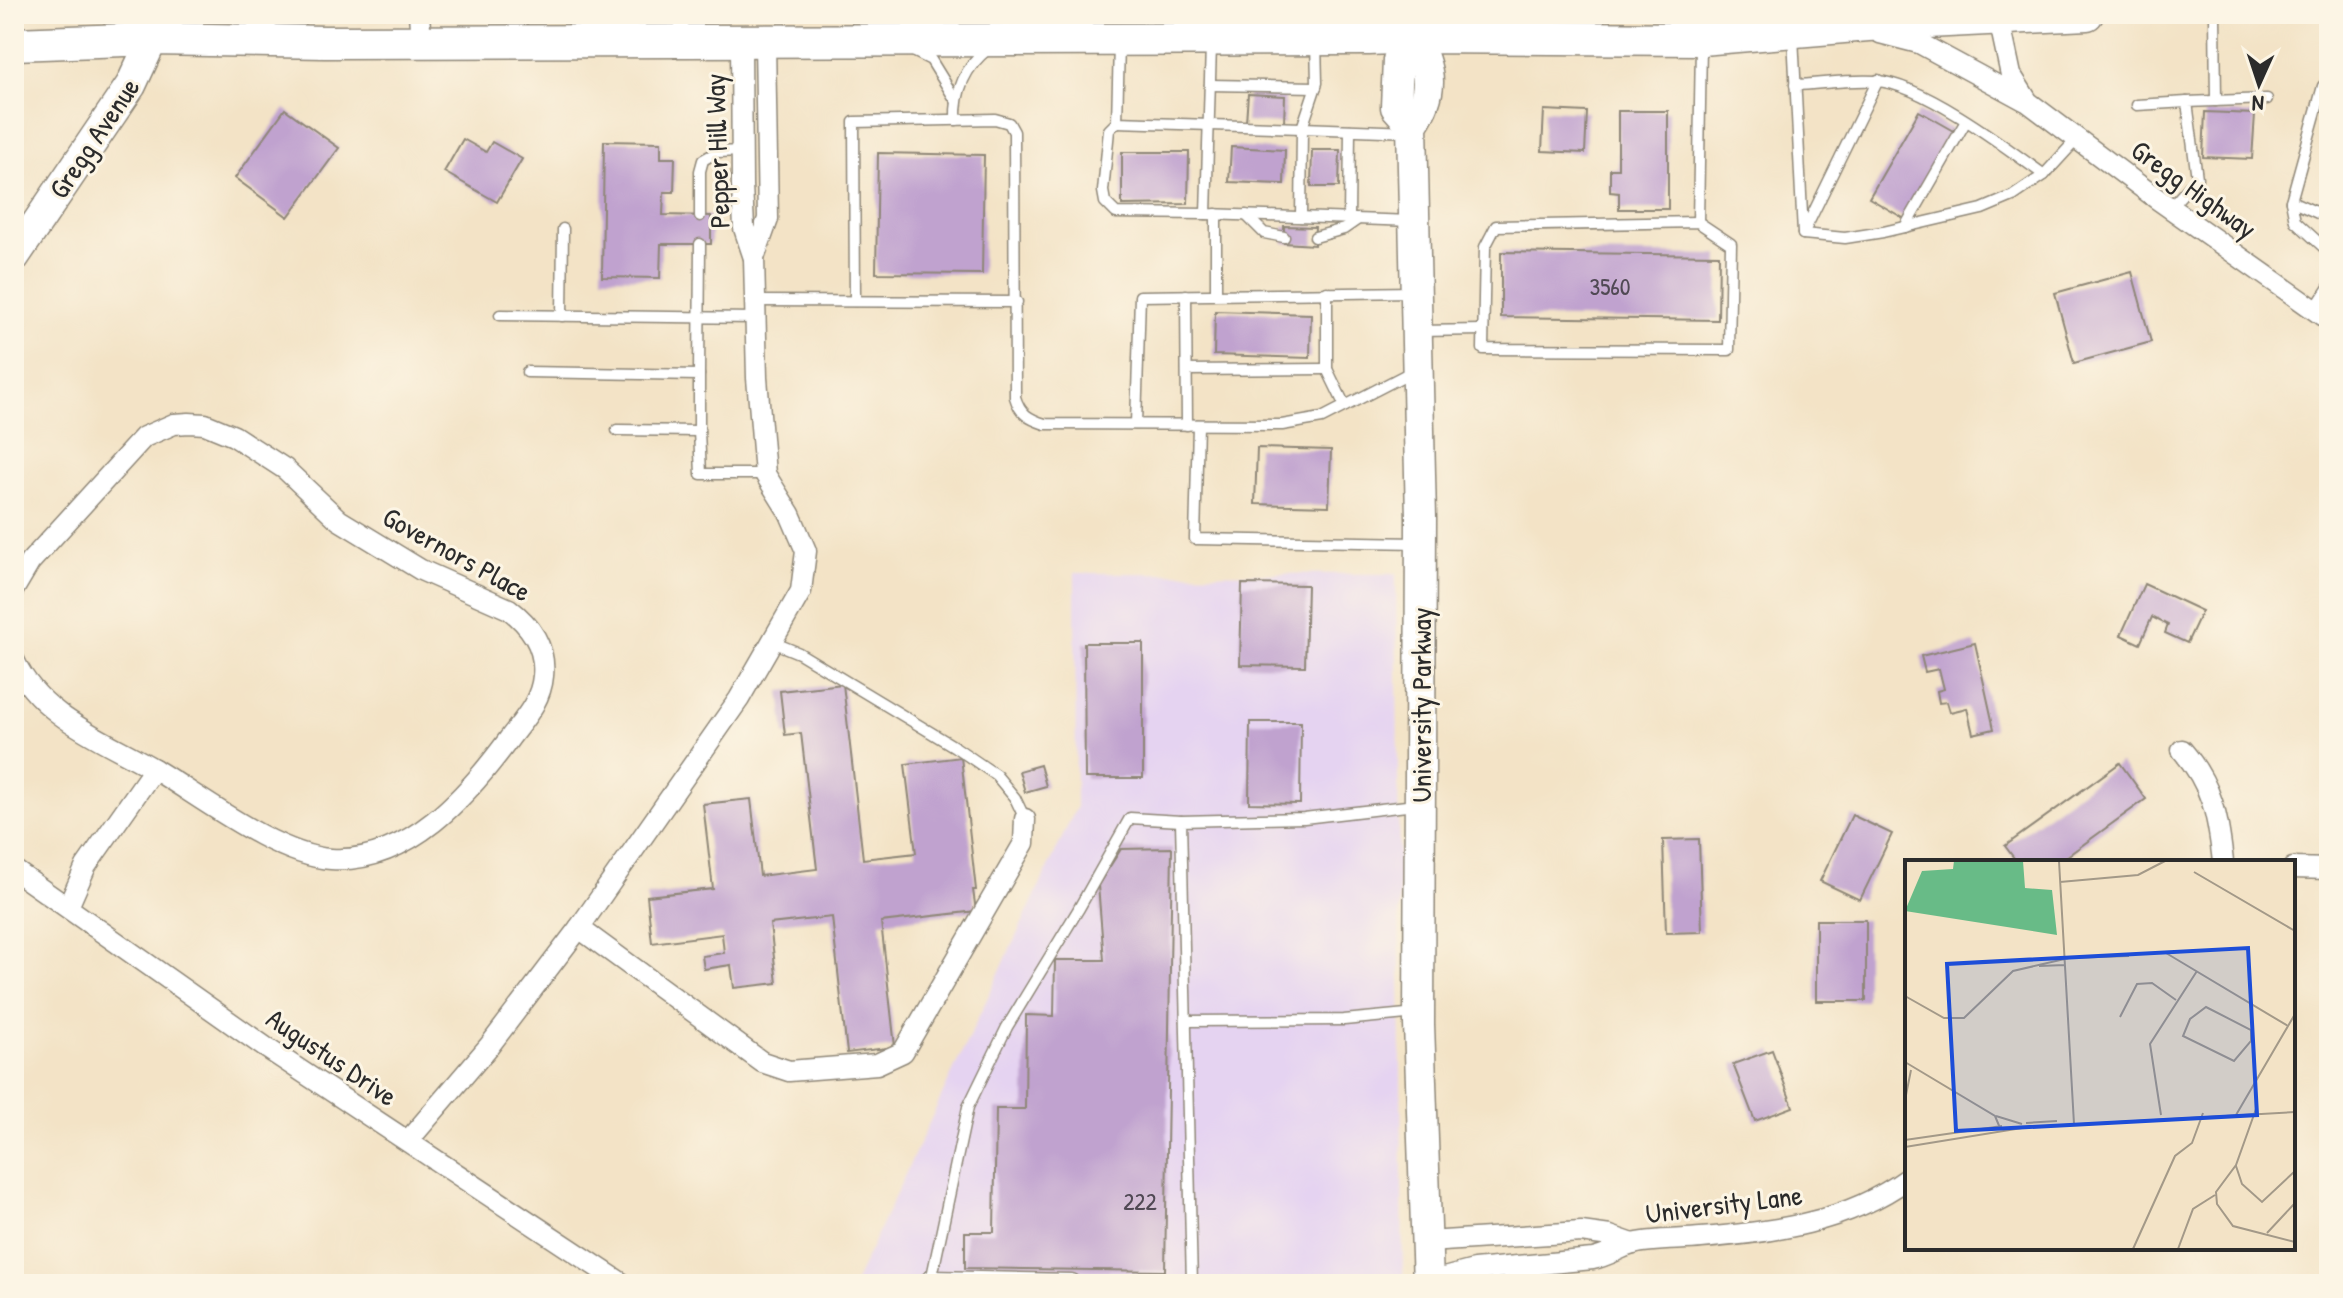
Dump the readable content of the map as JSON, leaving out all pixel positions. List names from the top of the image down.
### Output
{
  "streets": {
    "street": [
      "Gregg Avenue",
      "Pepper Hill Way",
      "Gregg Highway",
      "Governors Place",
      "University Parkway",
      "Augustus Drive",
      "University Lane"
    ]
  },
  "crossings": [
    ["University Parkway", "University Lane"]
  ],
  "house_numbers": ["3560", "222"],
  "north": "bottom"
}
